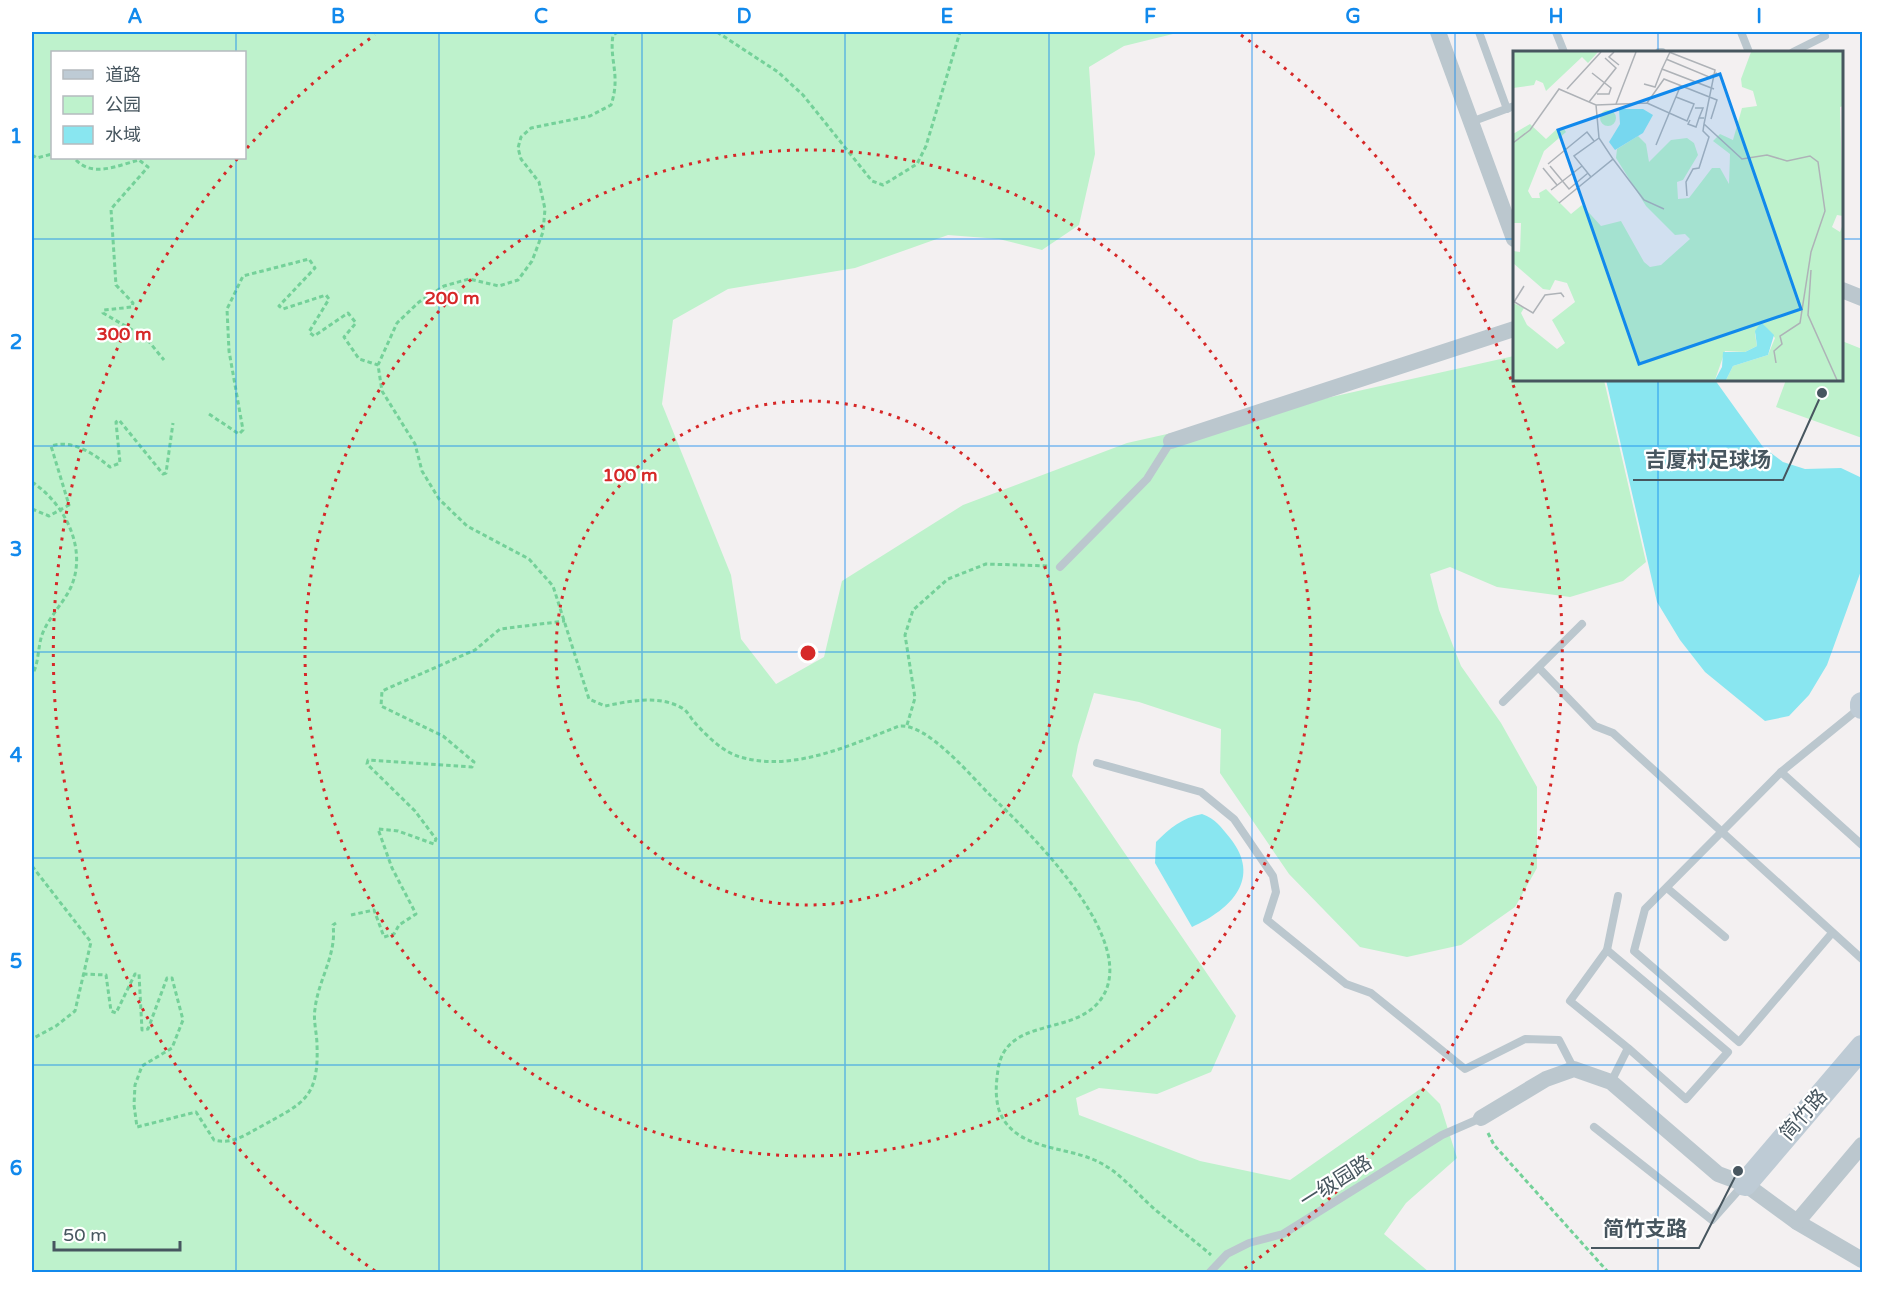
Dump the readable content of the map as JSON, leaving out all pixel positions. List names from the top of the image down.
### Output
{
  "streets": {
    "street": ["简竹路"],
    "lane": ["一级园路"]
  },
  "places": ["吉厦村足球场", "简竹支路"],
  "legend": ["道路", "公园", "水域"],
  "scale_bar": "50 m",
  "grid": {
    "columns": [
      "A",
      "B",
      "C",
      "D",
      "E",
      "F",
      "G",
      "H",
      "I"
    ],
    "rows": [
      "1",
      "2",
      "3",
      "4",
      "5",
      "6"
    ]
  },
  "rings": ["200 m", "300 m", "100 m"]
}
